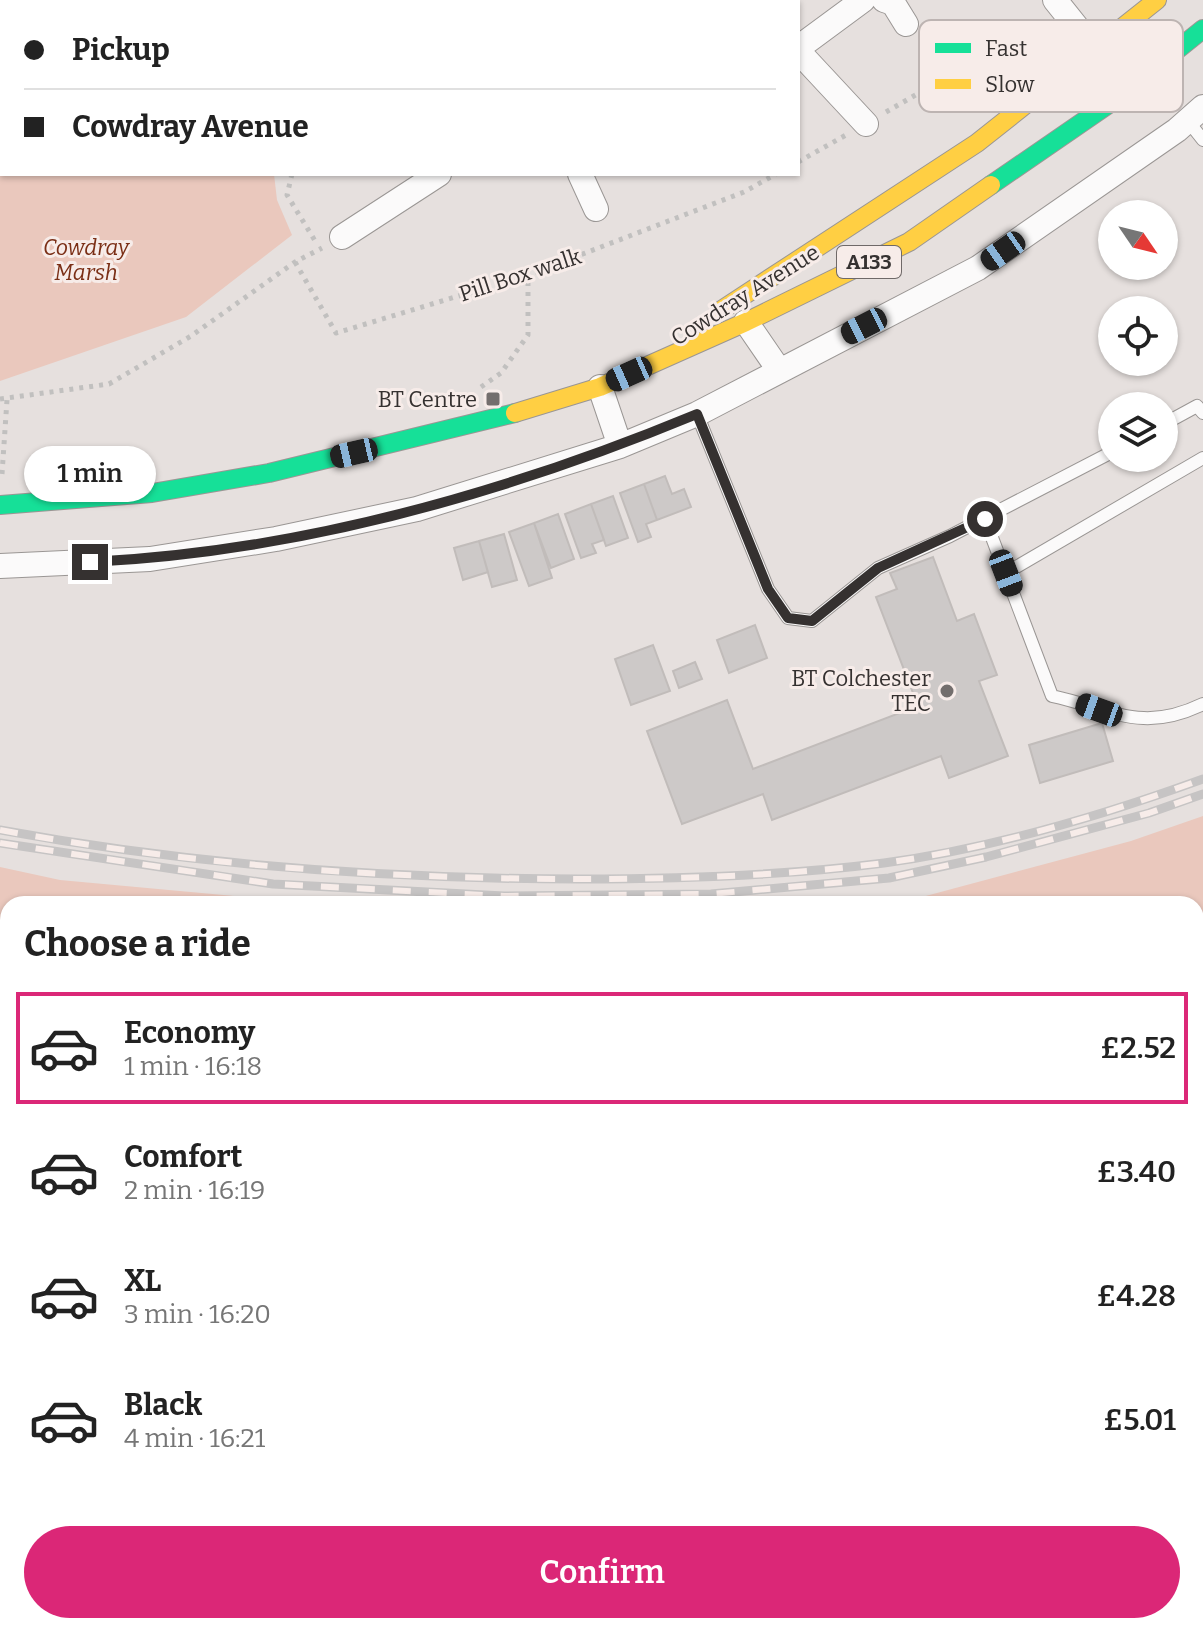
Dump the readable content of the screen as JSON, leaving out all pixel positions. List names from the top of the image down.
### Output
{
  "streets": {
    "main road": ["A133", "Cowdray Avenue"],
    "path": ["Pill Box walk"]
  },
  "parks": ["Cowdray Marsh"],
  "places": {
    "transit": ["BT Centre"],
    "other": ["BT Colchester TEC"]
  },
  "legend": ["Fast", "Slow"],
  "north": "bottom right",
  "page": {
    "banner": ["Pickup", "Cowdray Avenue"],
    "bubble": "1 min",
    "heading": "Choose a ride",
    "list": [
      {
        "name": "Economy",
        "note": "1 min · 16:18",
        "value": "£2.52"
      },
      {
        "name": "Comfort",
        "note": "2 min · 16:19",
        "value": "£3.40"
      },
      {
        "name": "XL",
        "note": "3 min · 16:20",
        "value": "£4.28"
      },
      {
        "name": "Black",
        "note": "4 min · 16:21",
        "value": "£5.01"
      }
    ],
    "buttons": "Confirm"
  }
}
